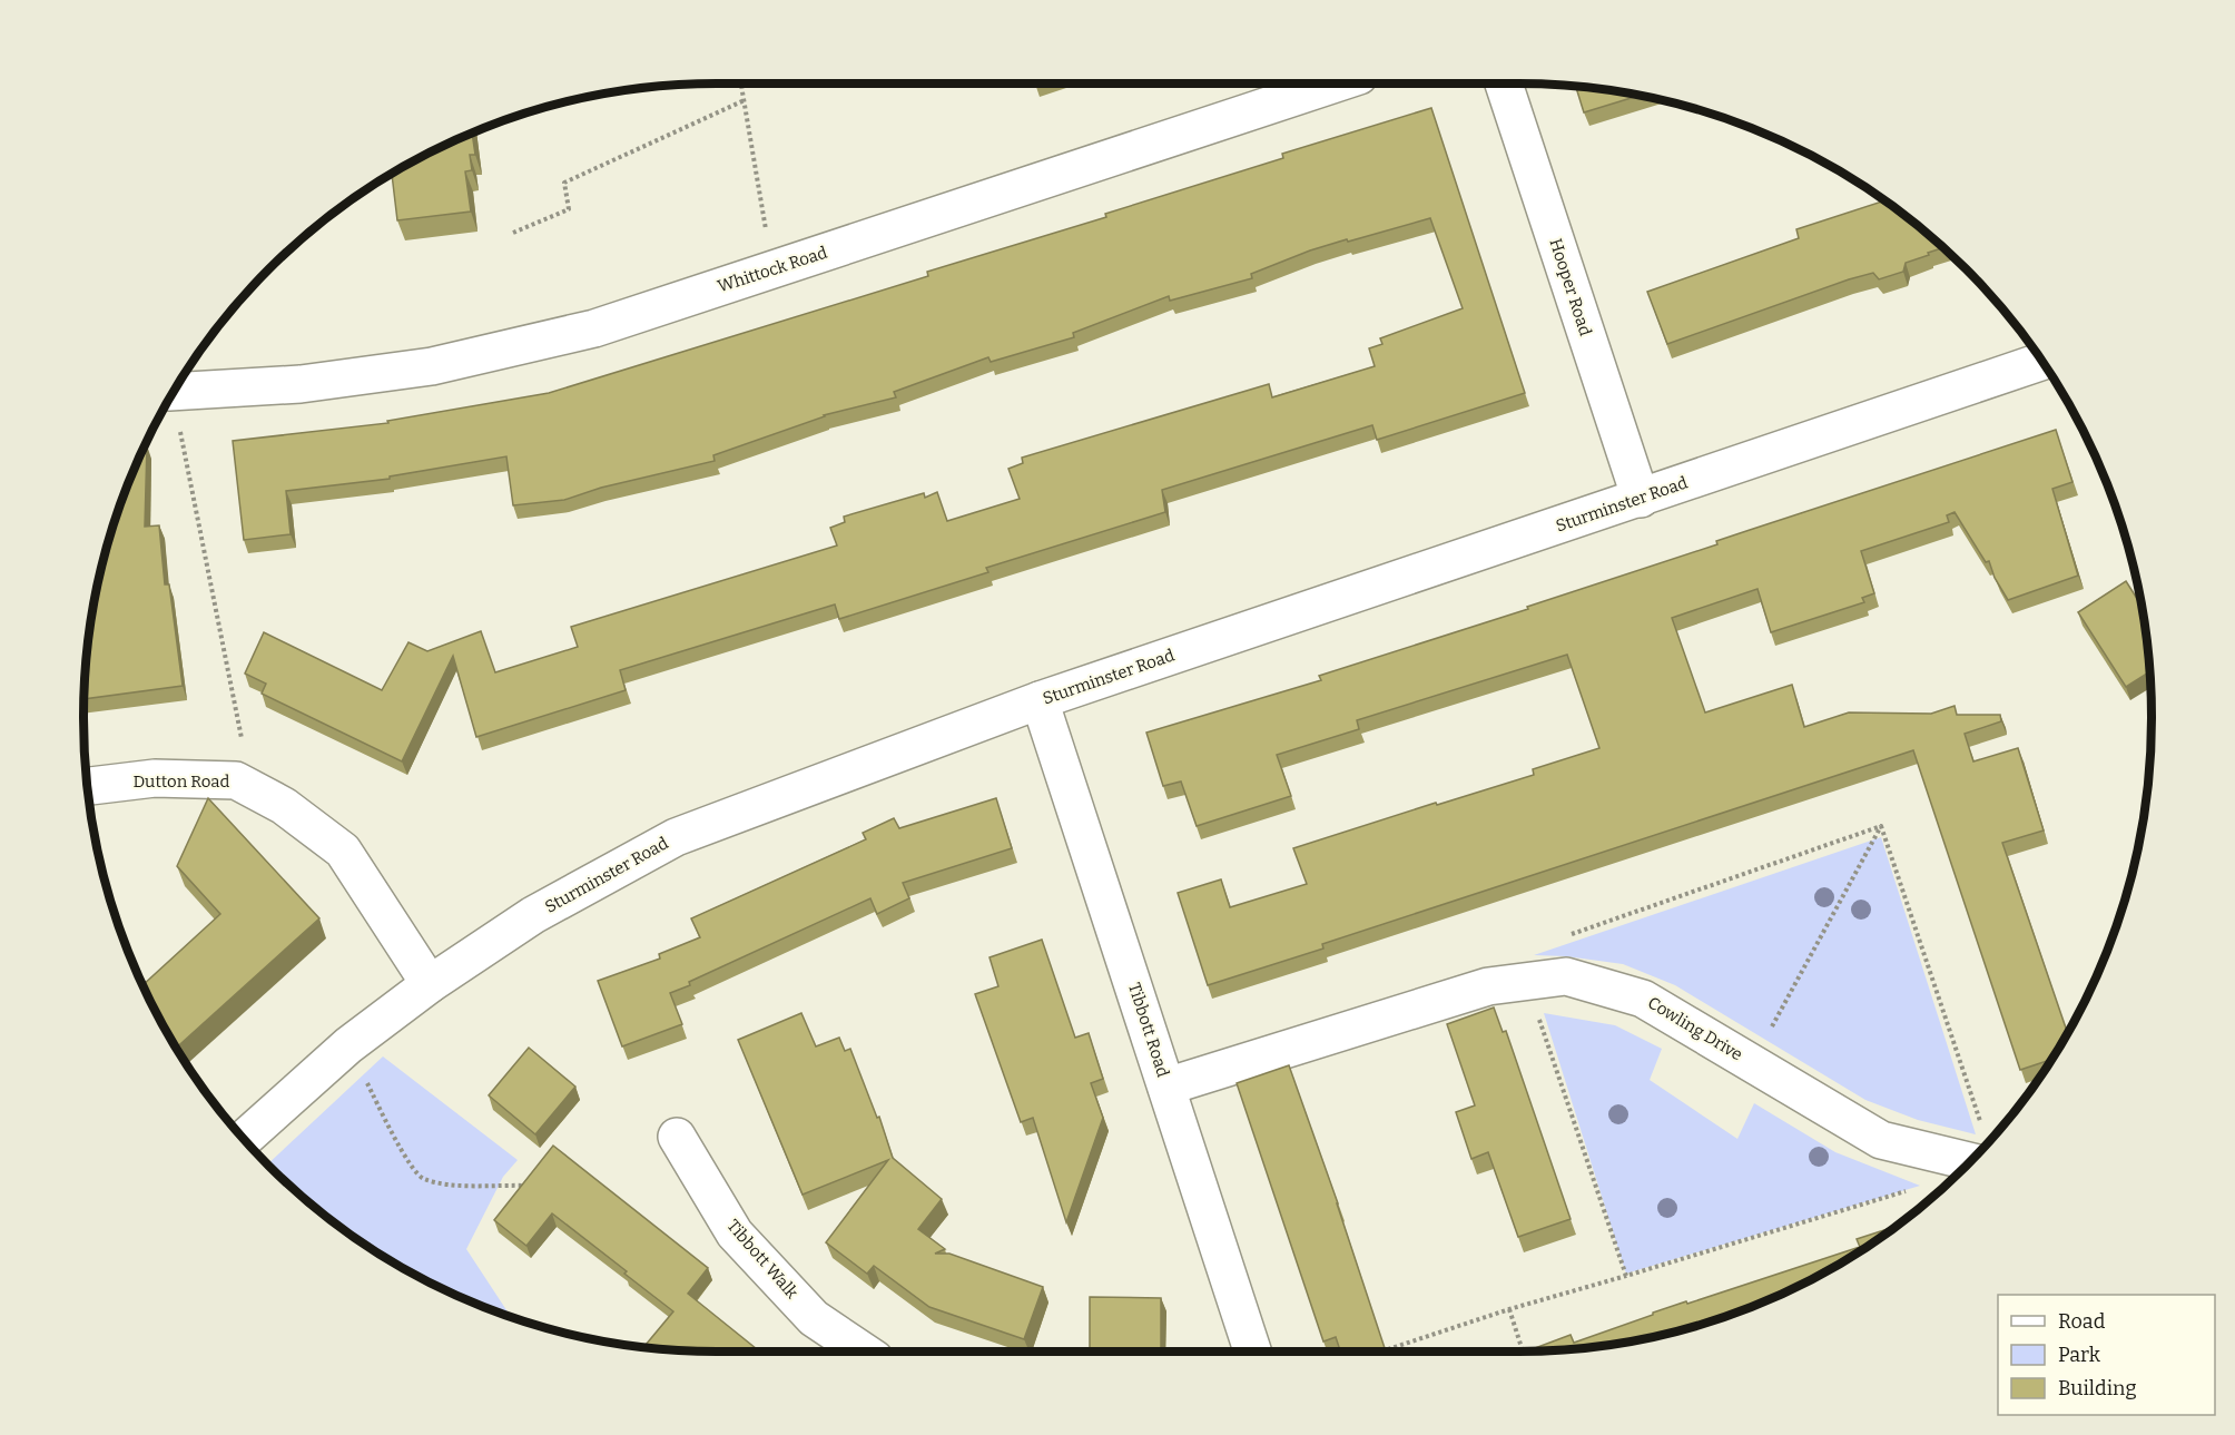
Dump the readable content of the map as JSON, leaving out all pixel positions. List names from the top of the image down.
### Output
{
  "streets": {
    "street": [
      "Whittock Road",
      "Hooper Road",
      "Sturminster Road",
      "Dutton Road",
      "Cowling Drive",
      "Tibbott Road",
      "Tibbott Walk"
    ]
  },
  "crossings": [
    ["Hooper Road", "Sturminster Road"],
    ["Sturminster Road", "Dutton Road"],
    ["Sturminster Road", "Tibbott Road"],
    ["Cowling Drive", "Tibbott Road"]
  ],
  "legend": ["Road", "Park", "Building"]
}
